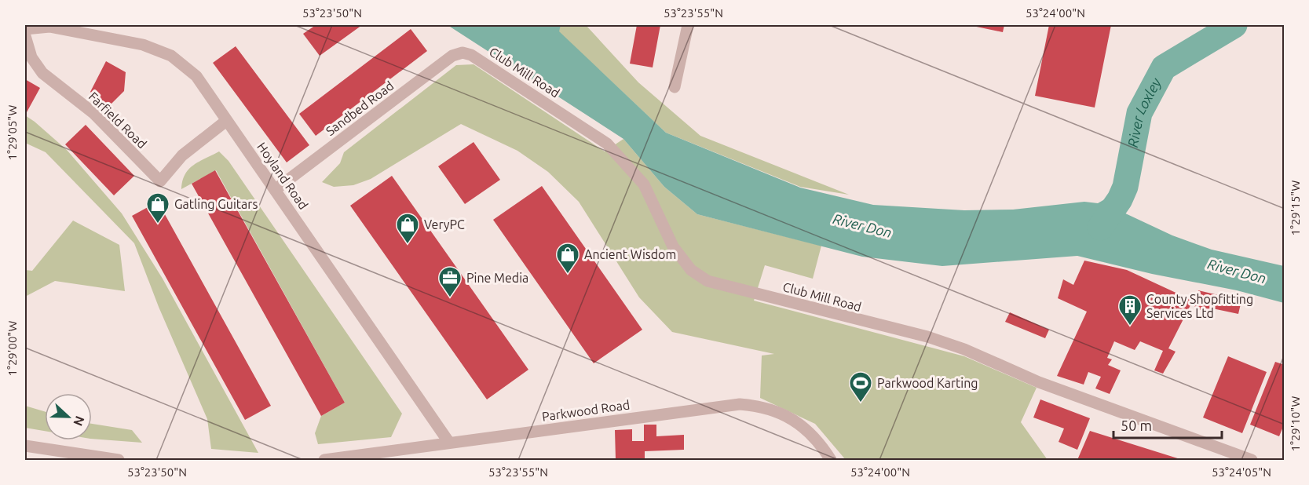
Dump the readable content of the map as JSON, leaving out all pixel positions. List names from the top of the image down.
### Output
{
  "streets": {
    "street": [
      "Club Mill Road",
      "Sandbed Road",
      "Farfield Road",
      "Hoyland Road",
      "Parkwood Road"
    ]
  },
  "crossings": [
    ["Club Mill Road", "Sandbed Road"],
    ["Sandbed Road", "Hoyland Road"],
    ["Farfield Road", "Hoyland Road"],
    ["Hoyland Road", "Parkwood Road"]
  ],
  "water": ["River Loxley", "River Don"],
  "places": {
    "shop": ["Gatling Guitars", "VeryPC", "Ancient Wisdom"],
    "office": ["Pine Media"],
    "building": ["County Shopfitting Services Ltd"],
    "sports": ["Parkwood Karting"]
  },
  "scale_bar": "50 m",
  "north": "right",
  "coordinates": [
    "53°23'50\"N",
    "53°23'55\"N",
    "53°24'00\"N",
    "1°29'05\"W",
    "1°29'15\"W",
    "1°29'00\"W",
    "1°29'10\"W",
    "53°24'05\"N"
  ]
}
